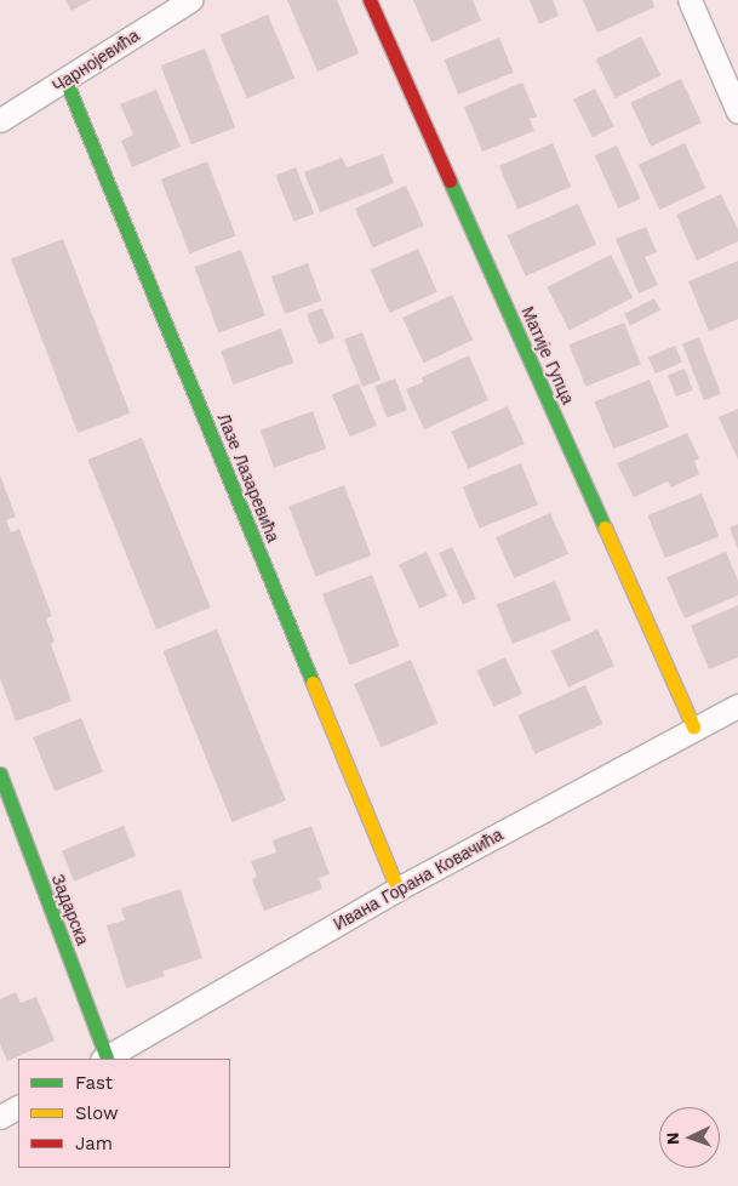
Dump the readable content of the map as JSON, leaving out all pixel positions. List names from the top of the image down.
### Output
{
  "streets": {
    "street": [
      "Чарнојевића",
      "Матије Гупца",
      "Лазе Лазаревића",
      "Ивана Горана Ковачића",
      "Задарска"
    ]
  },
  "crossings": [
    ["Чарнојевића", "Лазе Лазаревића"],
    ["Матије Гупца", "Ивана Горана Ковачића"],
    ["Лазе Лазаревића", "Ивана Горана Ковачића"],
    ["Ивана Горана Ковачића", "Задарска"]
  ],
  "legend": ["Fast", "Slow", "Jam"],
  "north": "left"
}
